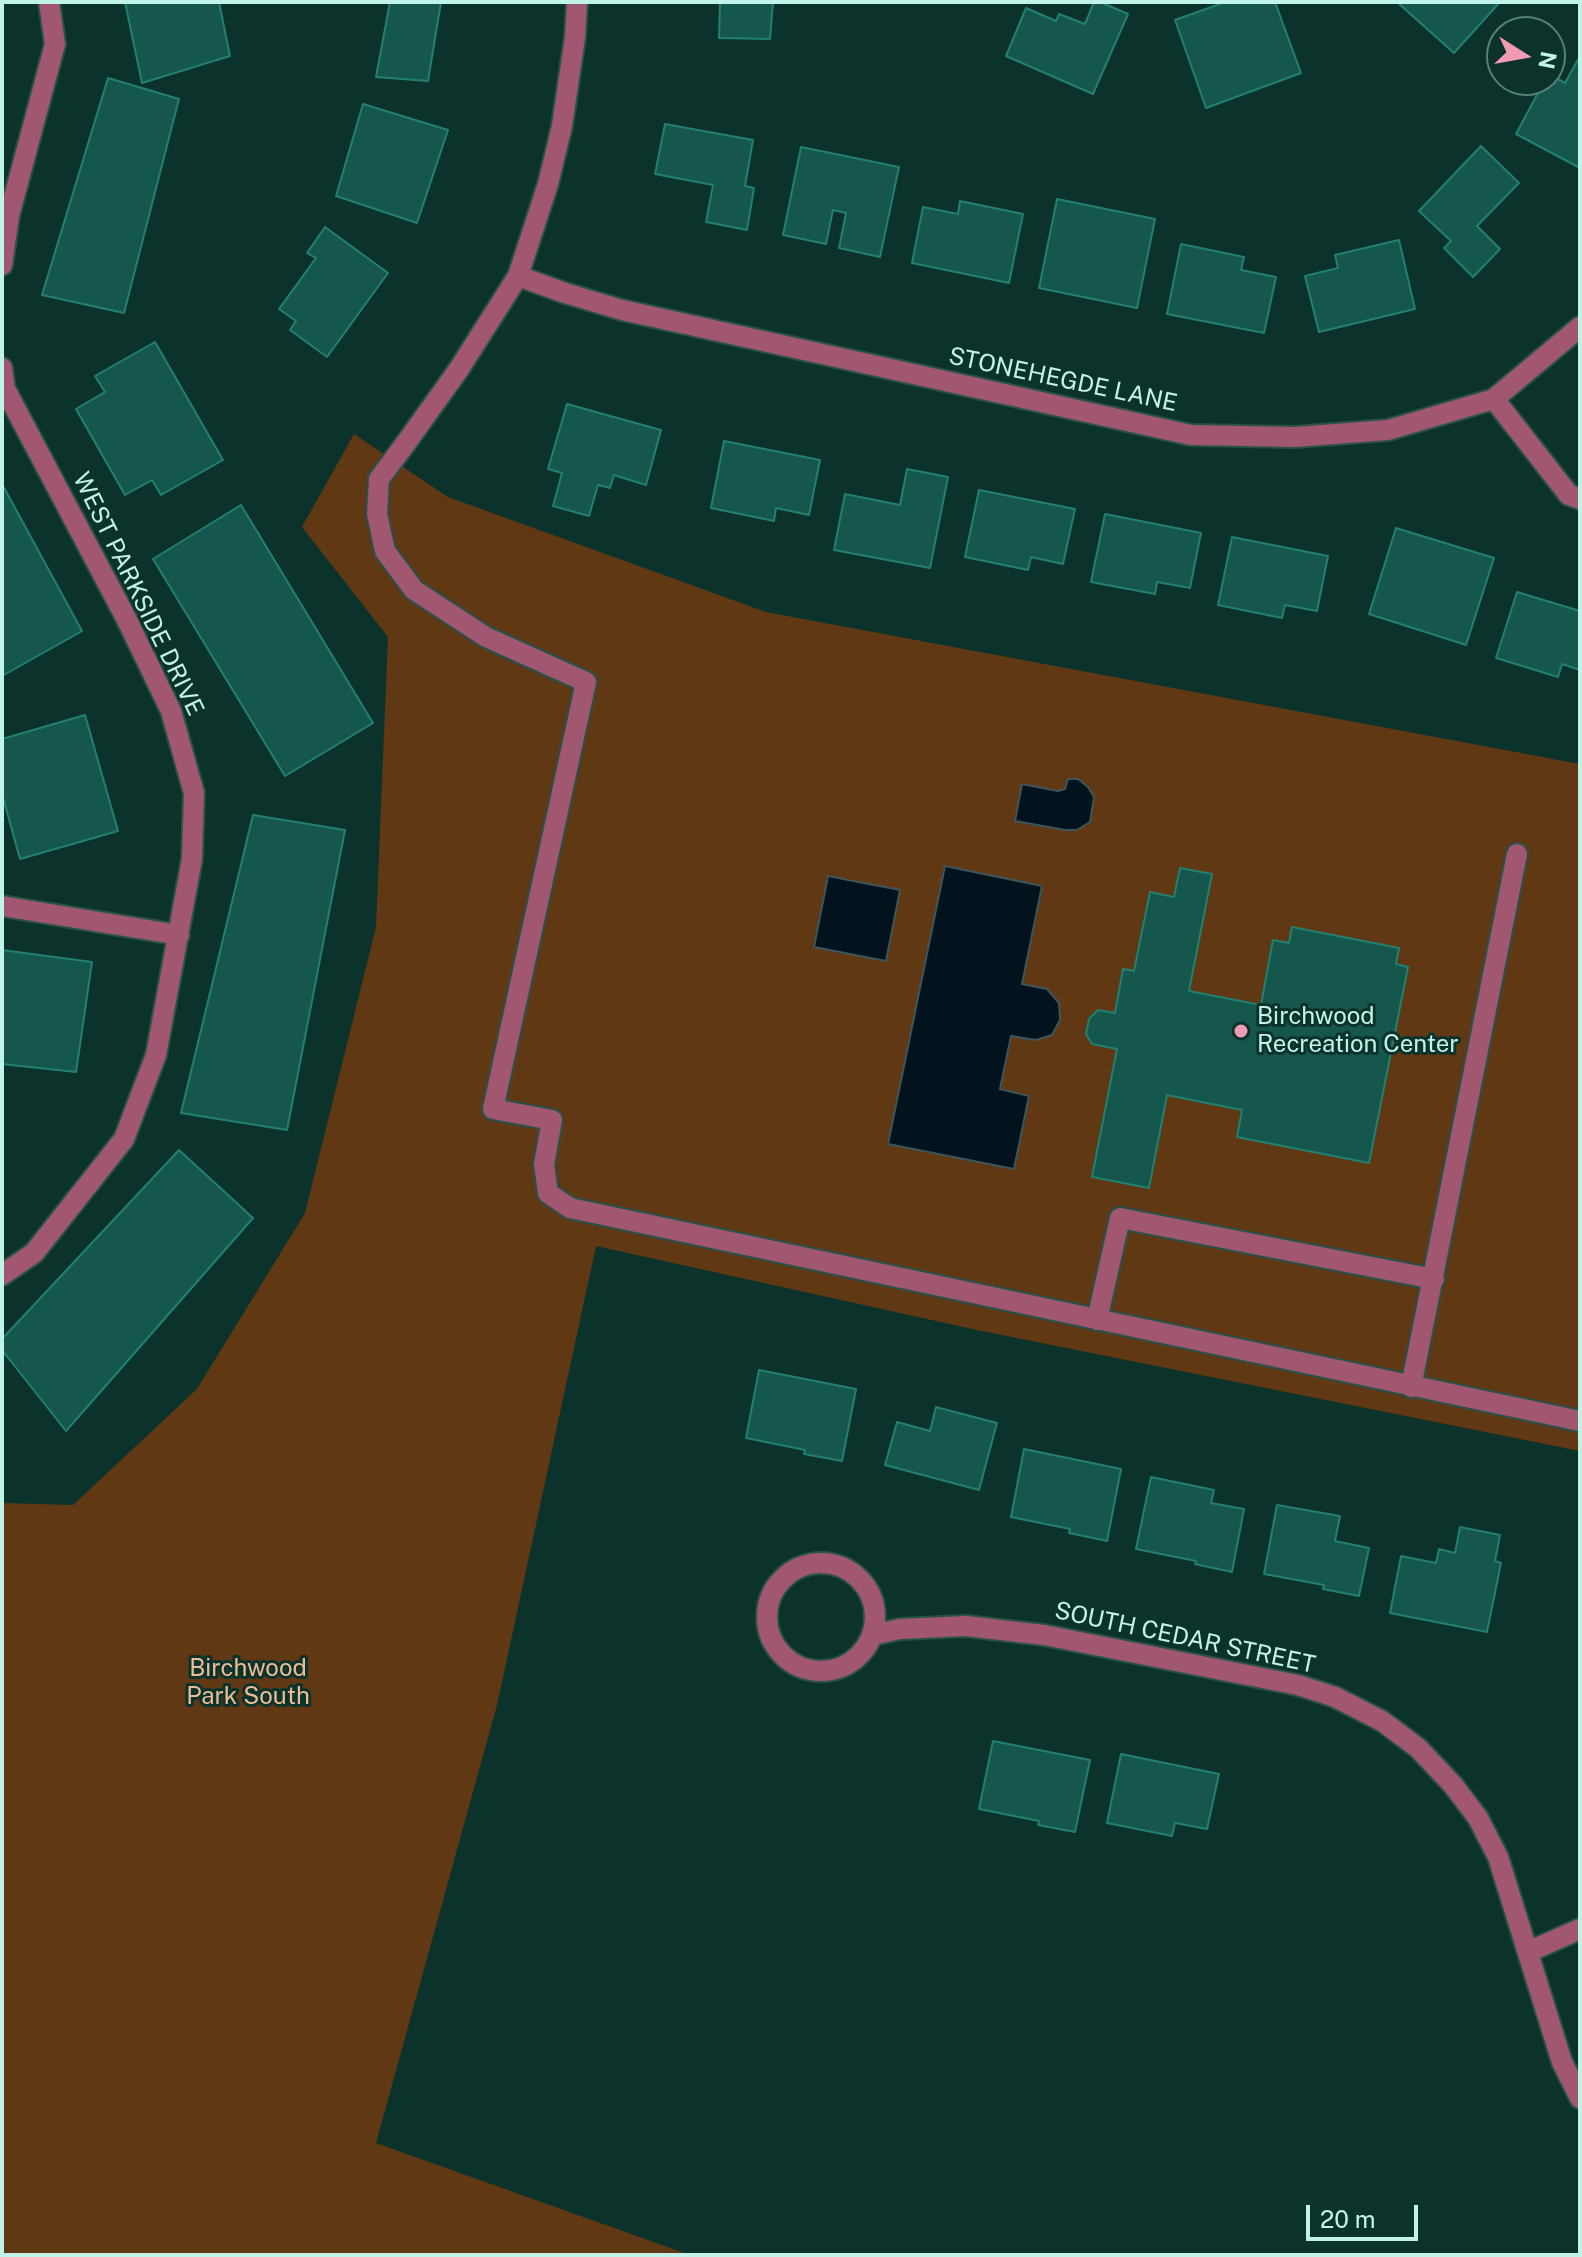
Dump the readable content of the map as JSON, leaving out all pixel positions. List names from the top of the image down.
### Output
{
  "streets": {
    "street": ["STONEHEGDE LANE", "WEST PARKSIDE DRIVE", "SOUTH CEDAR STREET"]
  },
  "parks": ["Birchwood Park South"],
  "places": ["Birchwood Recreation Center"],
  "scale_bar": "20 m",
  "north": "right"
}
